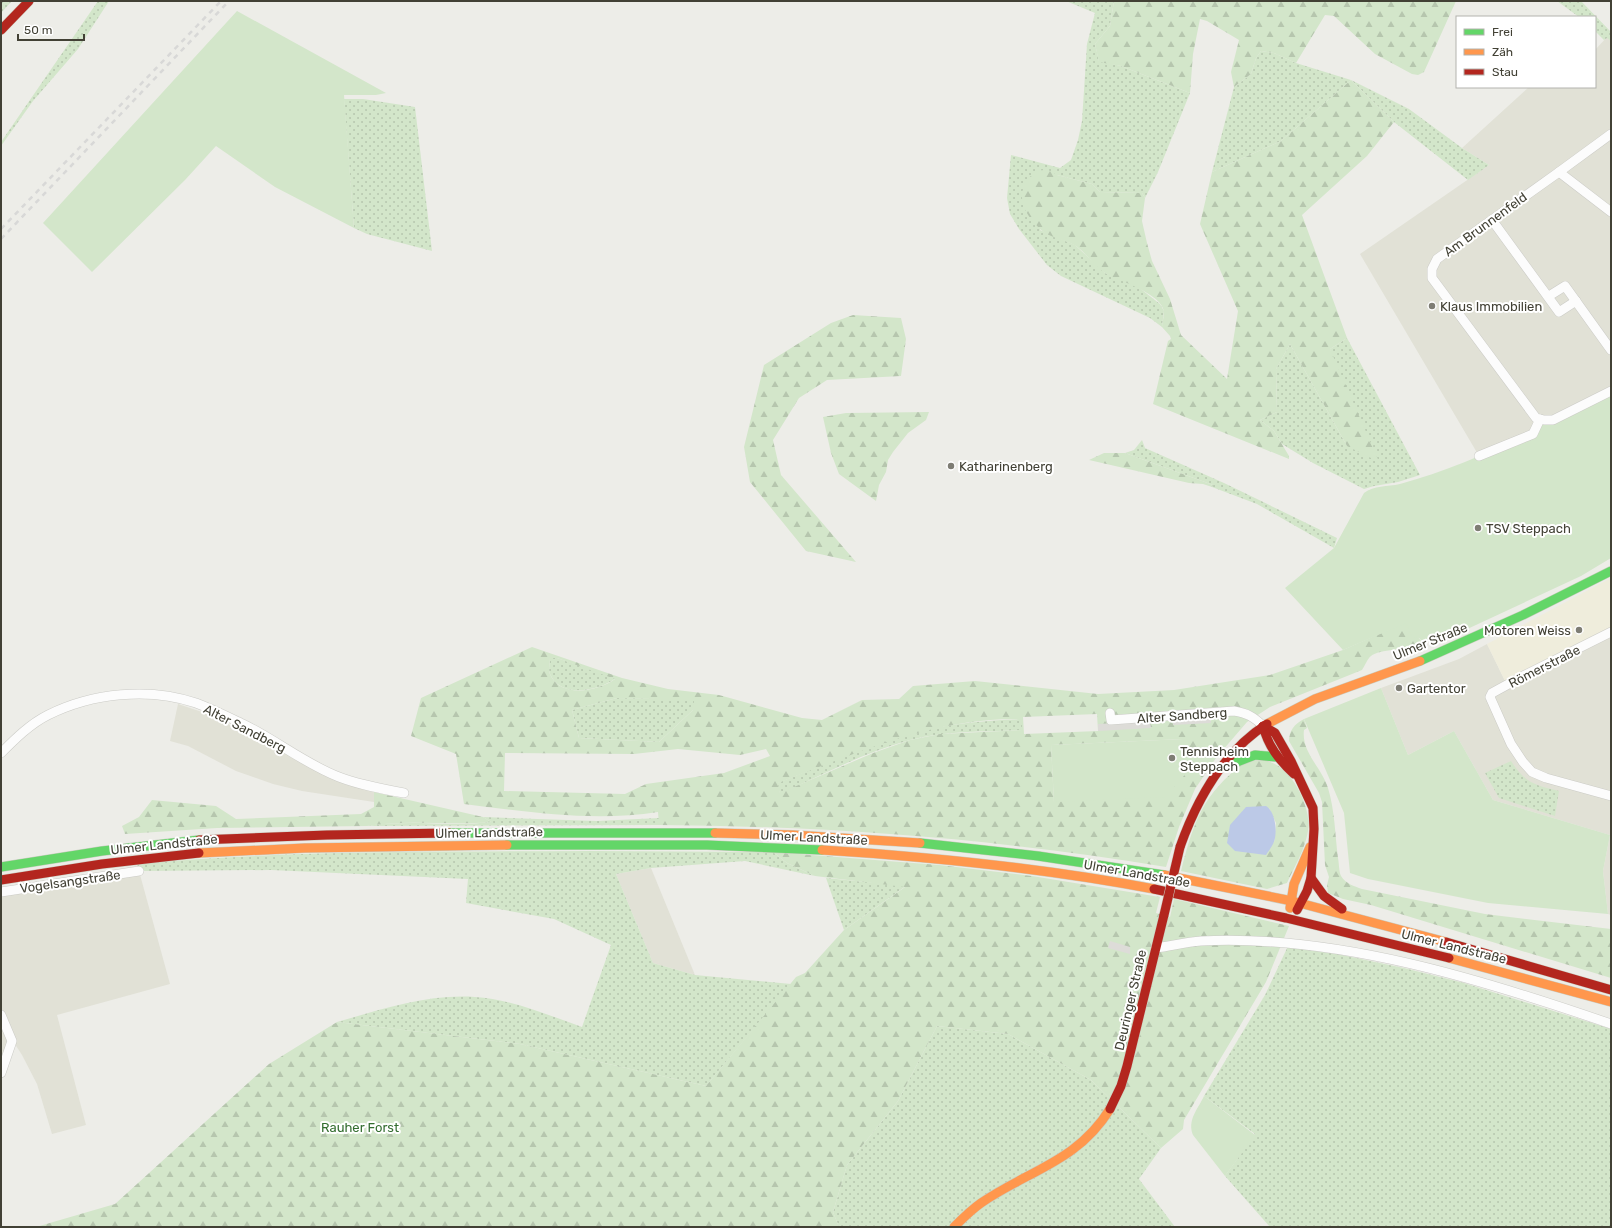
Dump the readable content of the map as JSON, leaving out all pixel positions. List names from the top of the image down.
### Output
{
  "streets": {
    "main road": ["Ulmer Straße", "Ulmer Landstraße", "Deuringer Straße"],
    "street": [
      "Am Brunnenfeld",
      "Römerstraße",
      "Alter Sandberg",
      "Vogelsangstraße"
    ]
  },
  "crossings": [
    ["Ulmer Straße", "Alter Sandberg"],
    ["Ulmer Straße", "Deuringer Straße"],
    ["Alter Sandberg", "Deuringer Straße"]
  ],
  "parks": ["Rauher Forst"],
  "places": [
    "Klaus Immobilien",
    "Katharinenberg",
    "TSV Steppach",
    "Motoren Weiss",
    "Gartentor",
    "Tennisheim Steppach"
  ],
  "legend": ["Frei", "Zäh", "Stau"],
  "scale_bar": "50 m"
}
